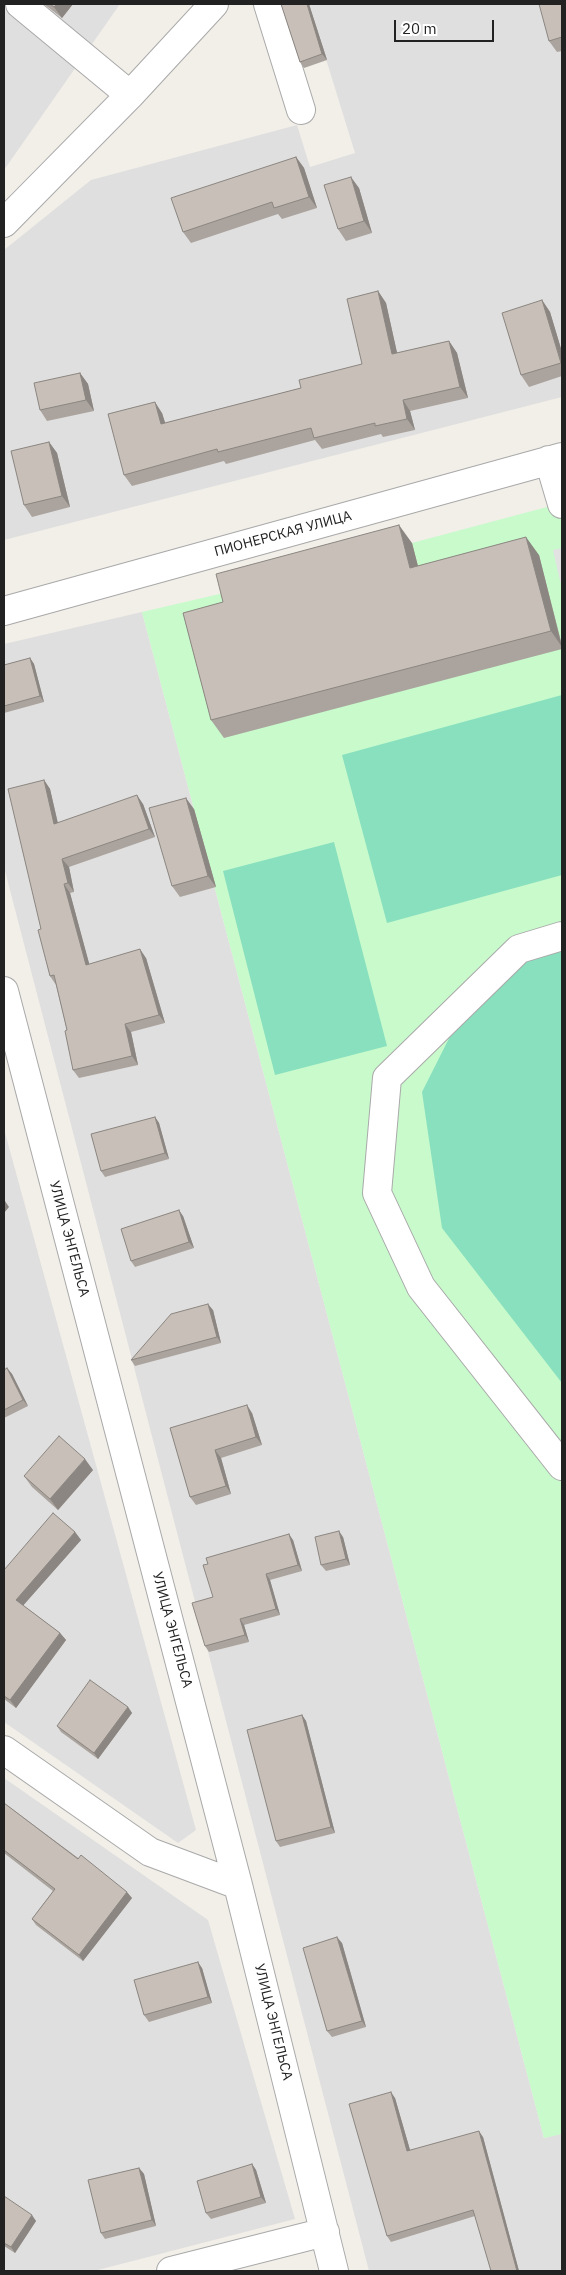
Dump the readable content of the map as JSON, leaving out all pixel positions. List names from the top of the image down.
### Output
{
  "streets": {
    "street": ["ПИОНЕРСКАЯ УЛИЦА", "УЛИЦА ЭНГЕЛЬСА"]
  },
  "scale_bar": "20 m"
}
